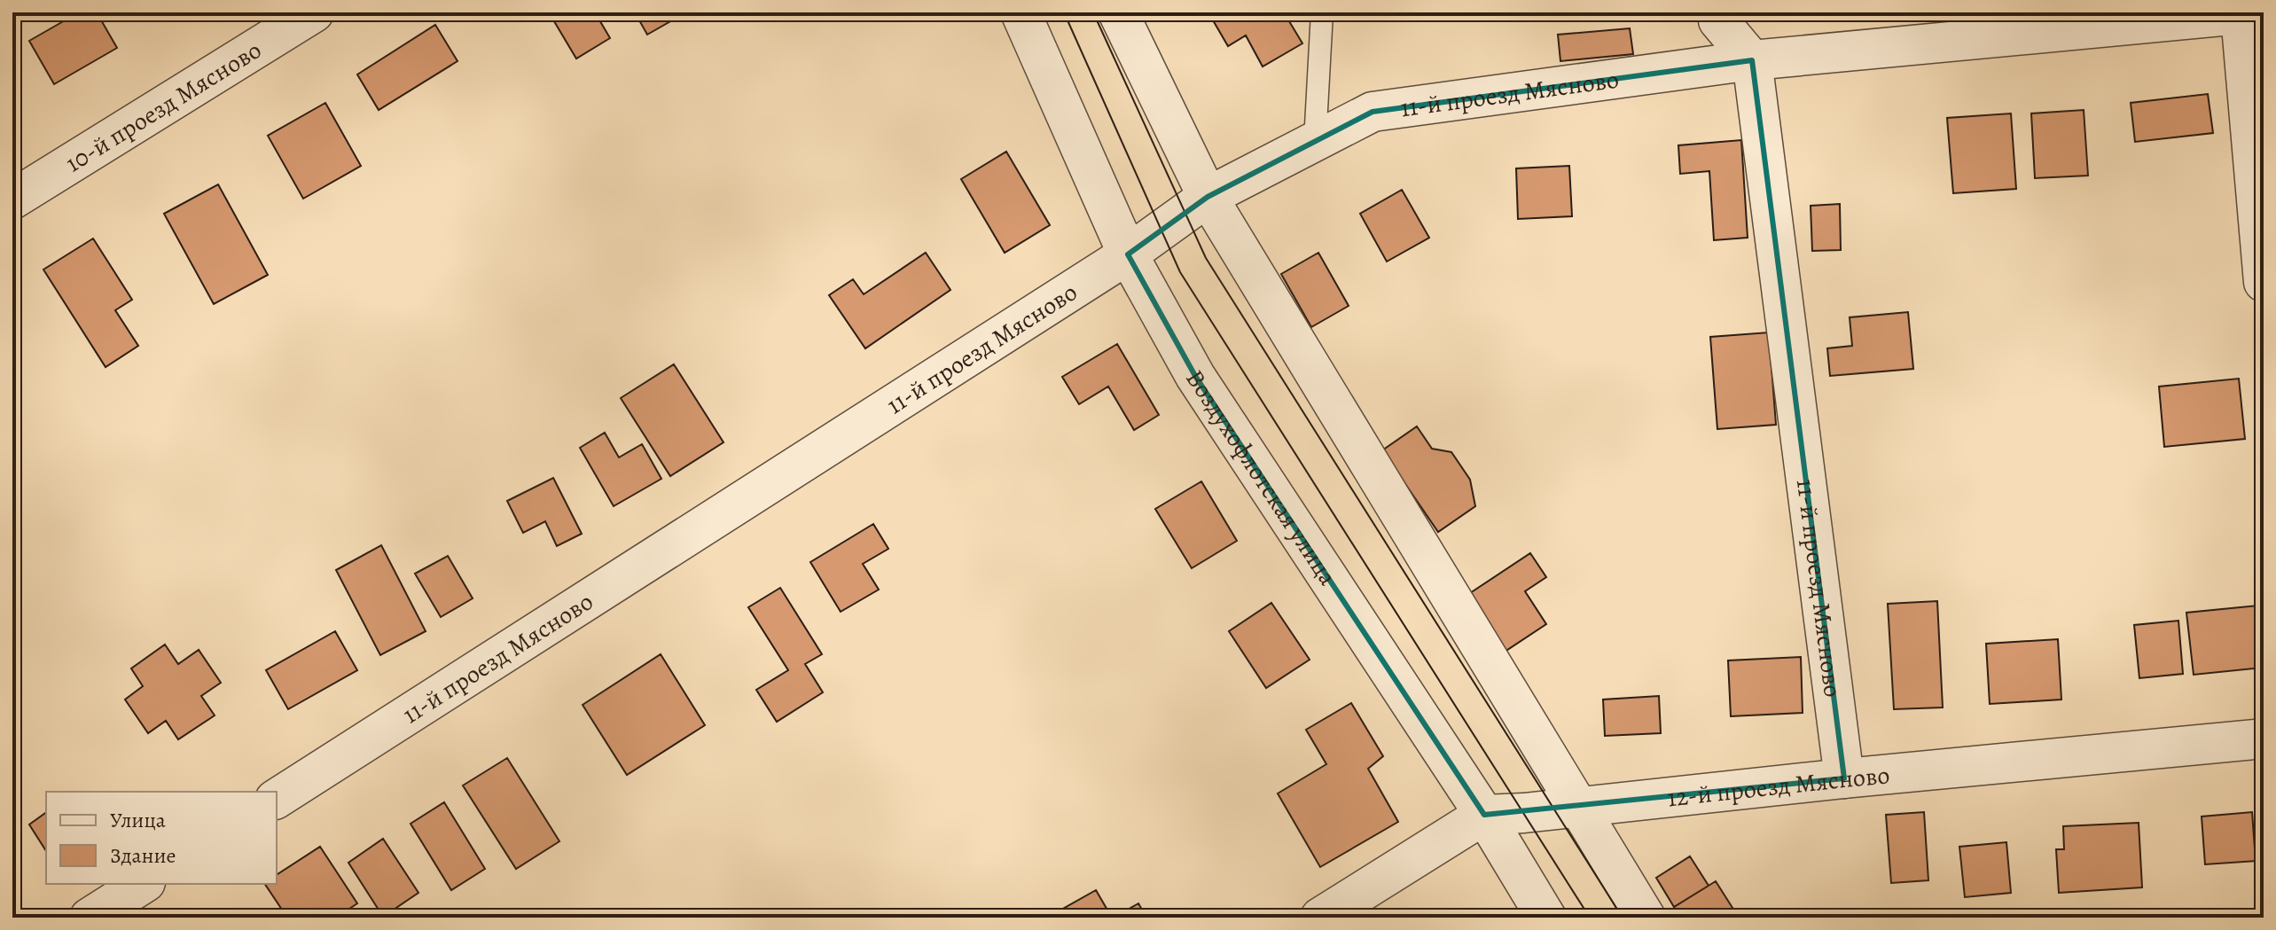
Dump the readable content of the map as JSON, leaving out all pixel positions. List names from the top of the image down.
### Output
{
  "streets": {
    "street": [
      "11-й проезд Мясново",
      "10-й проезд Мясново",
      "Воздухофлотская улица",
      "12-й проезд Мясново"
    ]
  },
  "crossings": [
    ["11-й проезд Мясново", "Воздухофлотская улица"],
    ["11-й проезд Мясново", "12-й проезд Мясново"],
    ["Воздухофлотская улица", "12-й проезд Мясново"]
  ],
  "legend": ["Улица", "Здание"]
}
